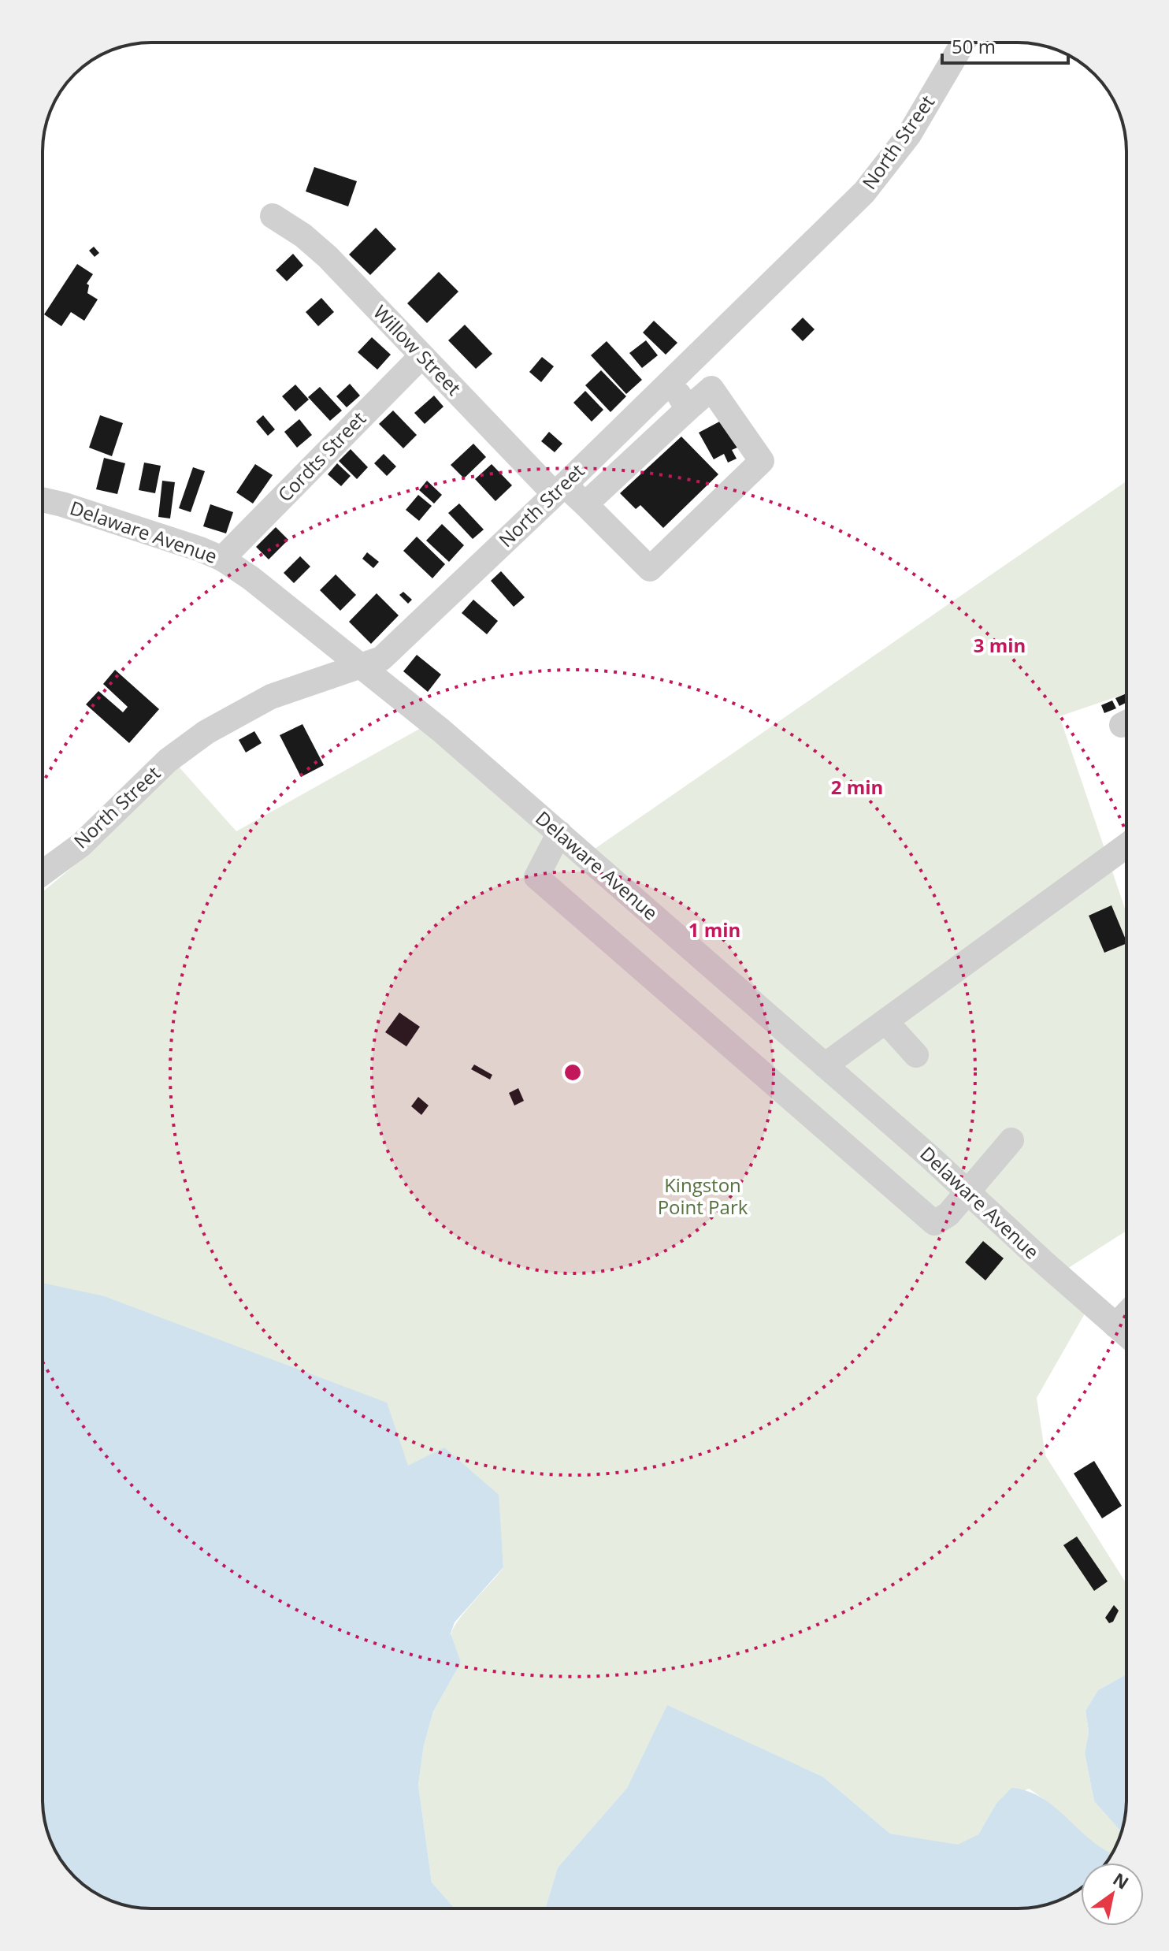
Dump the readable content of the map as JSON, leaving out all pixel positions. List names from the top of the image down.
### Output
{
  "streets": {
    "street": [
      "North Street",
      "Willow Street",
      "Cordts Street",
      "Delaware Avenue"
    ]
  },
  "crossings": [
    ["North Street", "Willow Street"],
    ["North Street", "Delaware Avenue"],
    ["Willow Street", "Cordts Street"],
    ["Cordts Street", "Delaware Avenue"]
  ],
  "parks": ["Kingston Point Park"],
  "scale_bar": "50 m",
  "north": "top right",
  "rings": ["3 min", "2 min", "1 min"]
}
